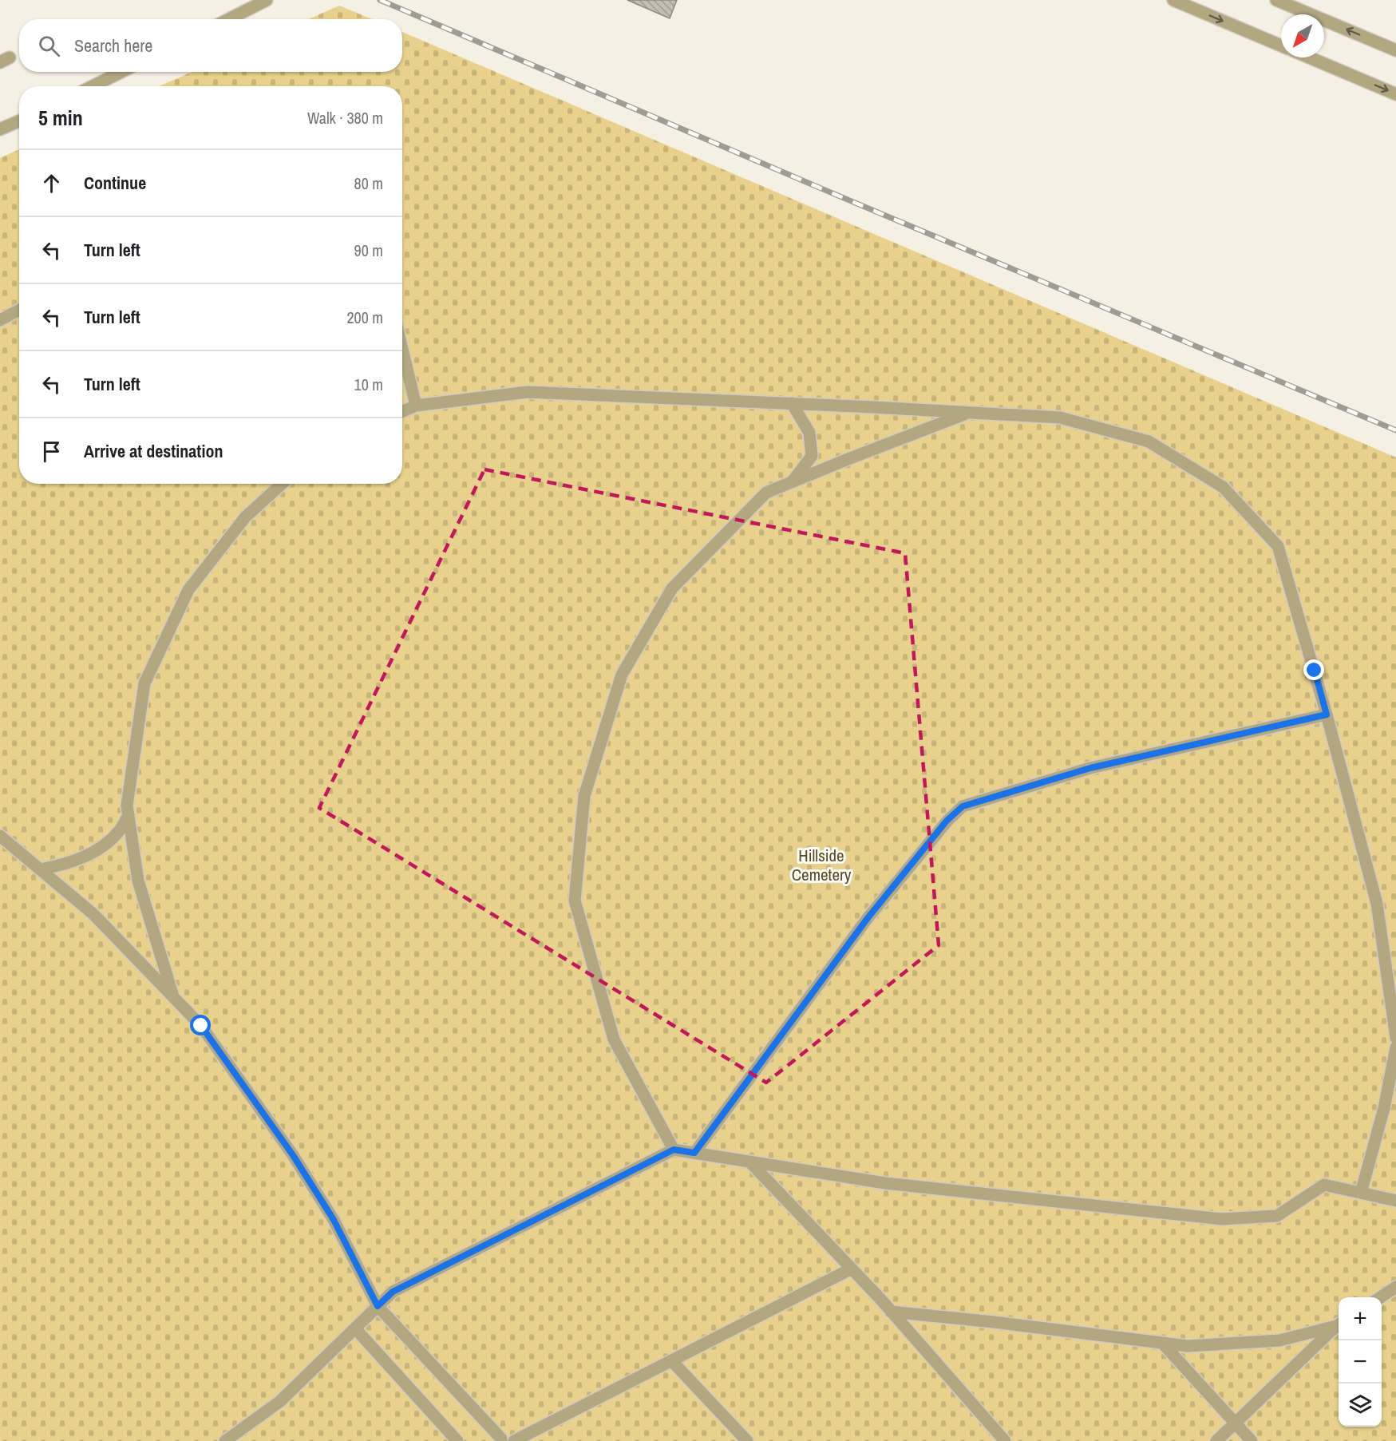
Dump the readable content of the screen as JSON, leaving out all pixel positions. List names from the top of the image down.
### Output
{
  "parks": ["Hillside Cemetery"],
  "north": "bottom left",
  "page": {
    "search": "Search here",
    "heading": ["5 min", "Walk · 380 m"],
    "list": [
      ["Continue", "80 m"],
      ["Turn left", "90 m"],
      ["Turn left", "200 m"],
      ["Turn left", "10 m"],
      "Arrive at destination"
    ],
    "map_buttons": ["+", "−"]
  }
}
